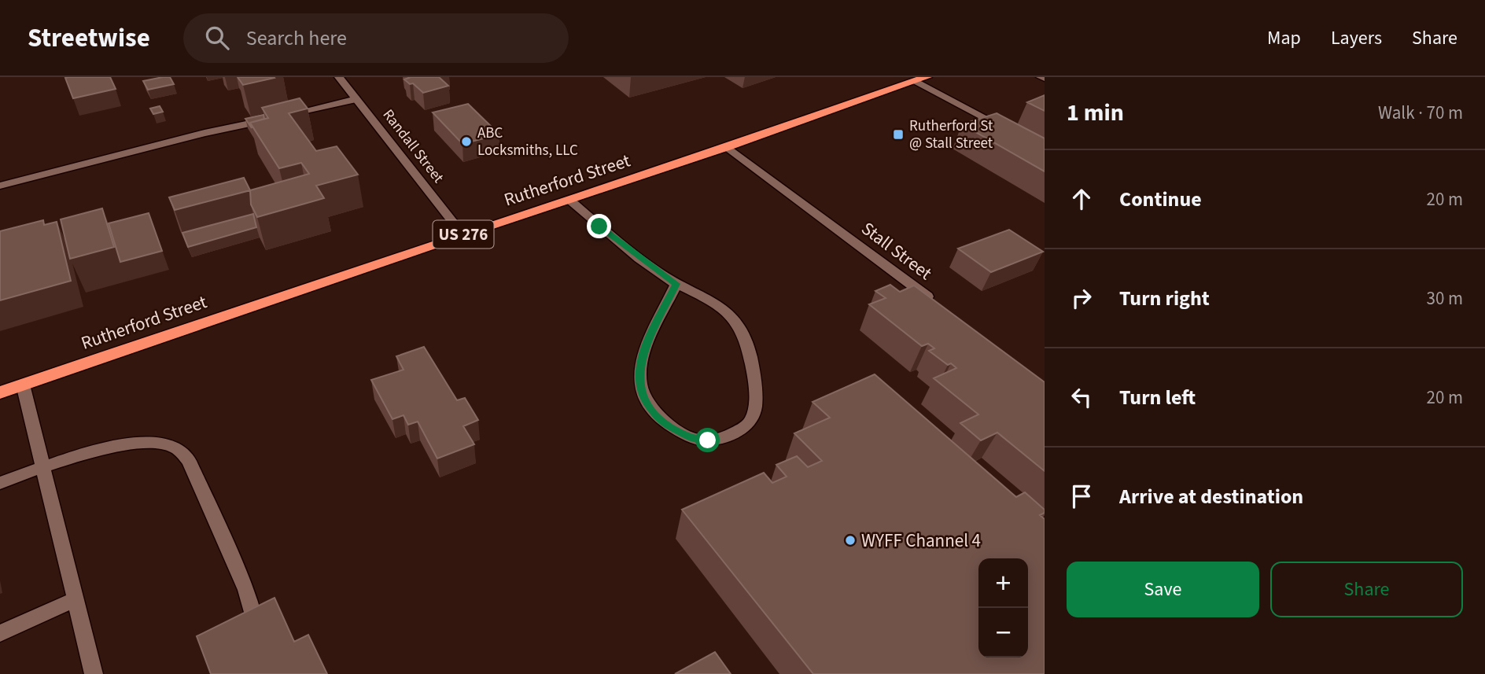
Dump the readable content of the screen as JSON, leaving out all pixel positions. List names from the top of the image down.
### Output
{
  "streets": {
    "highway": ["Rutherford Street", "US 276"],
    "street": ["Randall Street", "Stall Street"]
  },
  "crossings": [
    ["Randall Street", "Rutherford Street"],
    ["Rutherford Street", "Stall Street"]
  ],
  "places": {
    "transit": ["Rutherford St @ Stall Street"],
    "other": ["ABC Locksmiths, LLC", "WYFF Channel 4"]
  },
  "page": {
    "header": "Streetwise",
    "search": "Search here",
    "nav": ["Map", "Layers", "Share"],
    "heading": ["1 min", "Walk · 70 m"],
    "list": [
      ["Continue", "20 m"],
      ["Turn right", "30 m"],
      ["Turn left", "20 m"],
      "Arrive at destination"
    ],
    "buttons": ["Save", "Share"],
    "map_buttons": ["+", "−"]
  }
}
